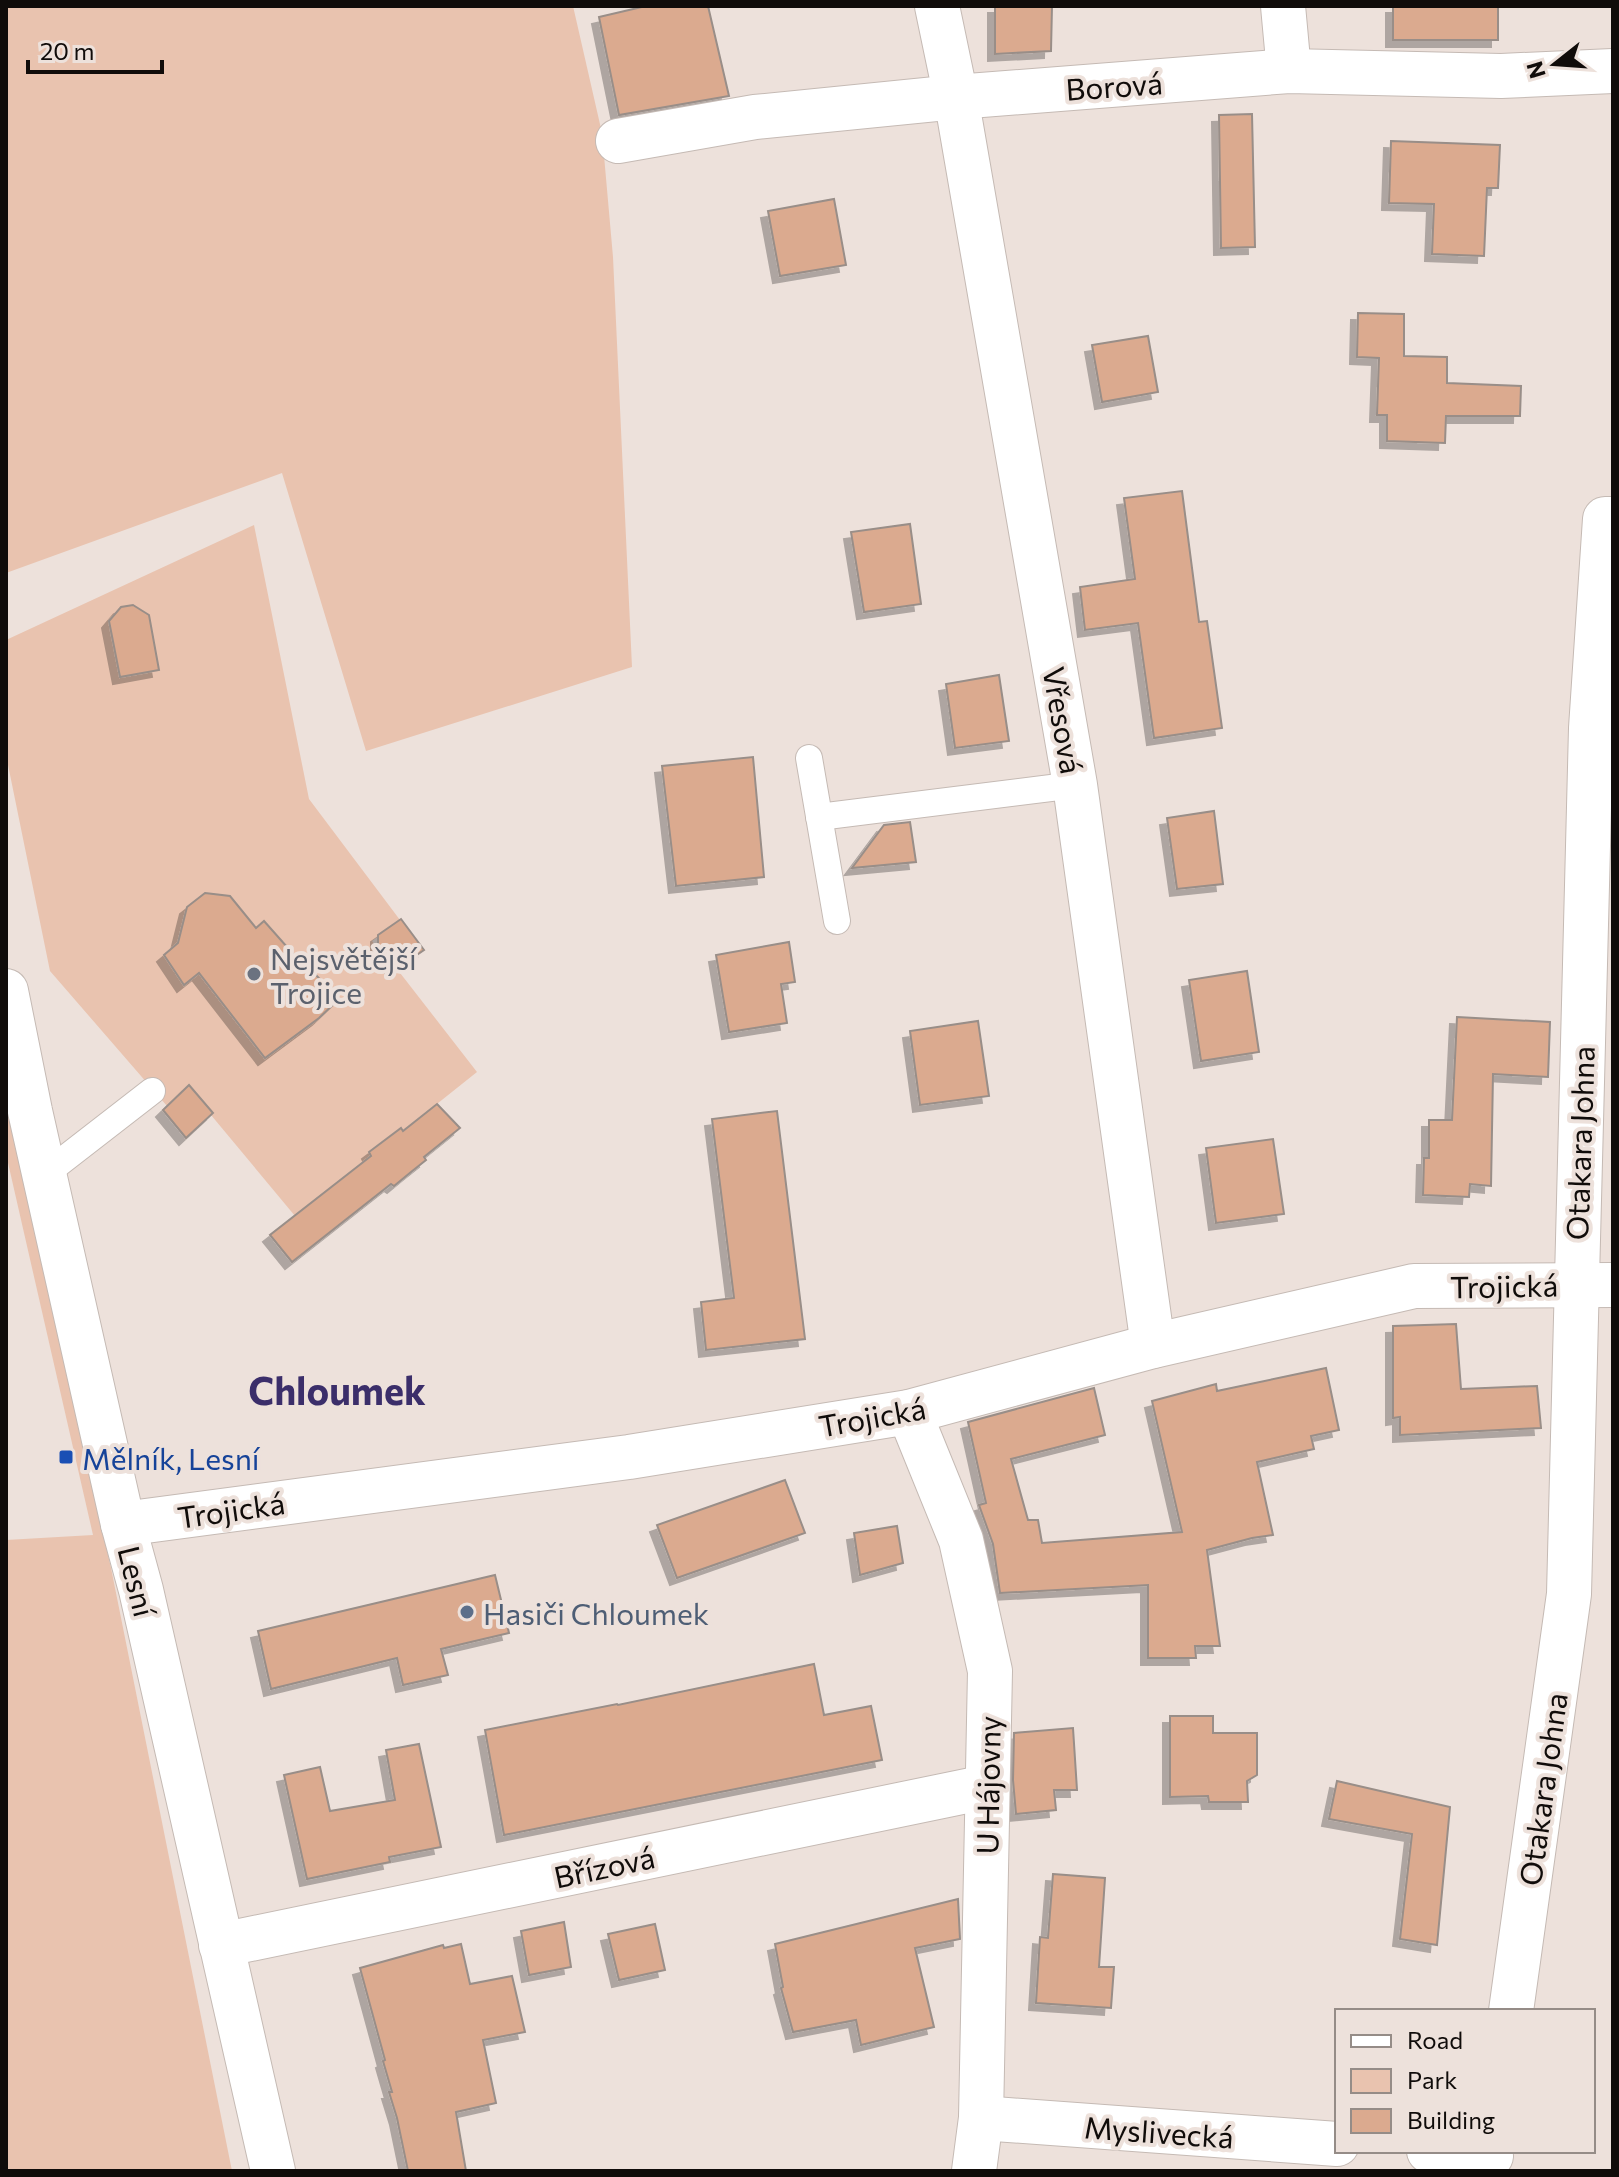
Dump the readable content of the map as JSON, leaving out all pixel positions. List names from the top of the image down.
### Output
{
  "streets": {
    "street": [
      "Borová",
      "Vřesová",
      "Otakara Johna",
      "Trojická",
      "Lesní",
      "U Hájovny",
      "Břízová",
      "Myslivecká"
    ]
  },
  "crossings": [
    ["Borová", "Vřesová"],
    ["Vřesová", "Trojická"],
    ["Otakara Johna", "Trojická"],
    ["Trojická", "Lesní"],
    ["Trojická", "U Hájovny"],
    ["Lesní", "Břízová"],
    ["U Hájovny", "Břízová"],
    ["U Hájovny", "Myslivecká"]
  ],
  "districts": ["Chloumek"],
  "places": {
    "other": ["Nejsvětější Trojice", "Hasiči Chloumek"],
    "transit": ["Mělník, Lesní"]
  },
  "legend": ["Road", "Park", "Building"],
  "scale_bar": "20 m",
  "north": "left"
}
